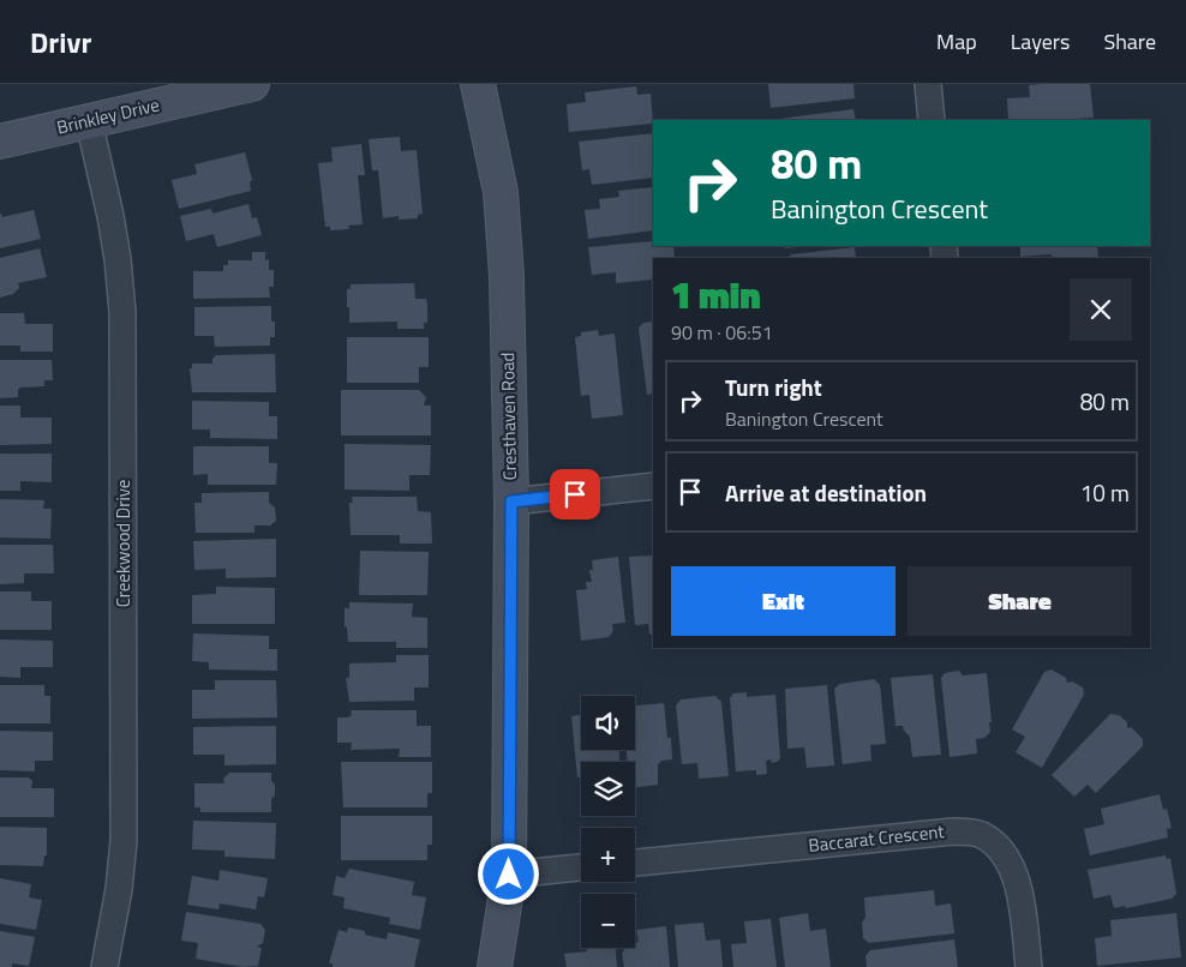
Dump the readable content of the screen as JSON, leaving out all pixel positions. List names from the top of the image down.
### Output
{
  "streets": {
    "street": [
      "Brinkley Drive",
      "Cresthaven Road",
      "Creekwood Drive",
      "Baccarat Crescent"
    ]
  },
  "crossings": [
    ["Brinkley Drive", "Creekwood Drive"]
  ],
  "page": {
    "header": "Drivr",
    "nav": ["Map", "Layers", "Share"],
    "turn": ["80 m", "Banington Crescent"],
    "heading": ["1 min", "90 m · 06:51"],
    "list": [
      {
        "name": "Turn right",
        "note": "Banington Crescent",
        "value": "80 m"
      },
      {
        "name": "Arrive at destination",
        "value": "10 m"
      }
    ],
    "buttons": ["Exit", "Share"],
    "map_buttons": ["+", "−"]
  }
}
